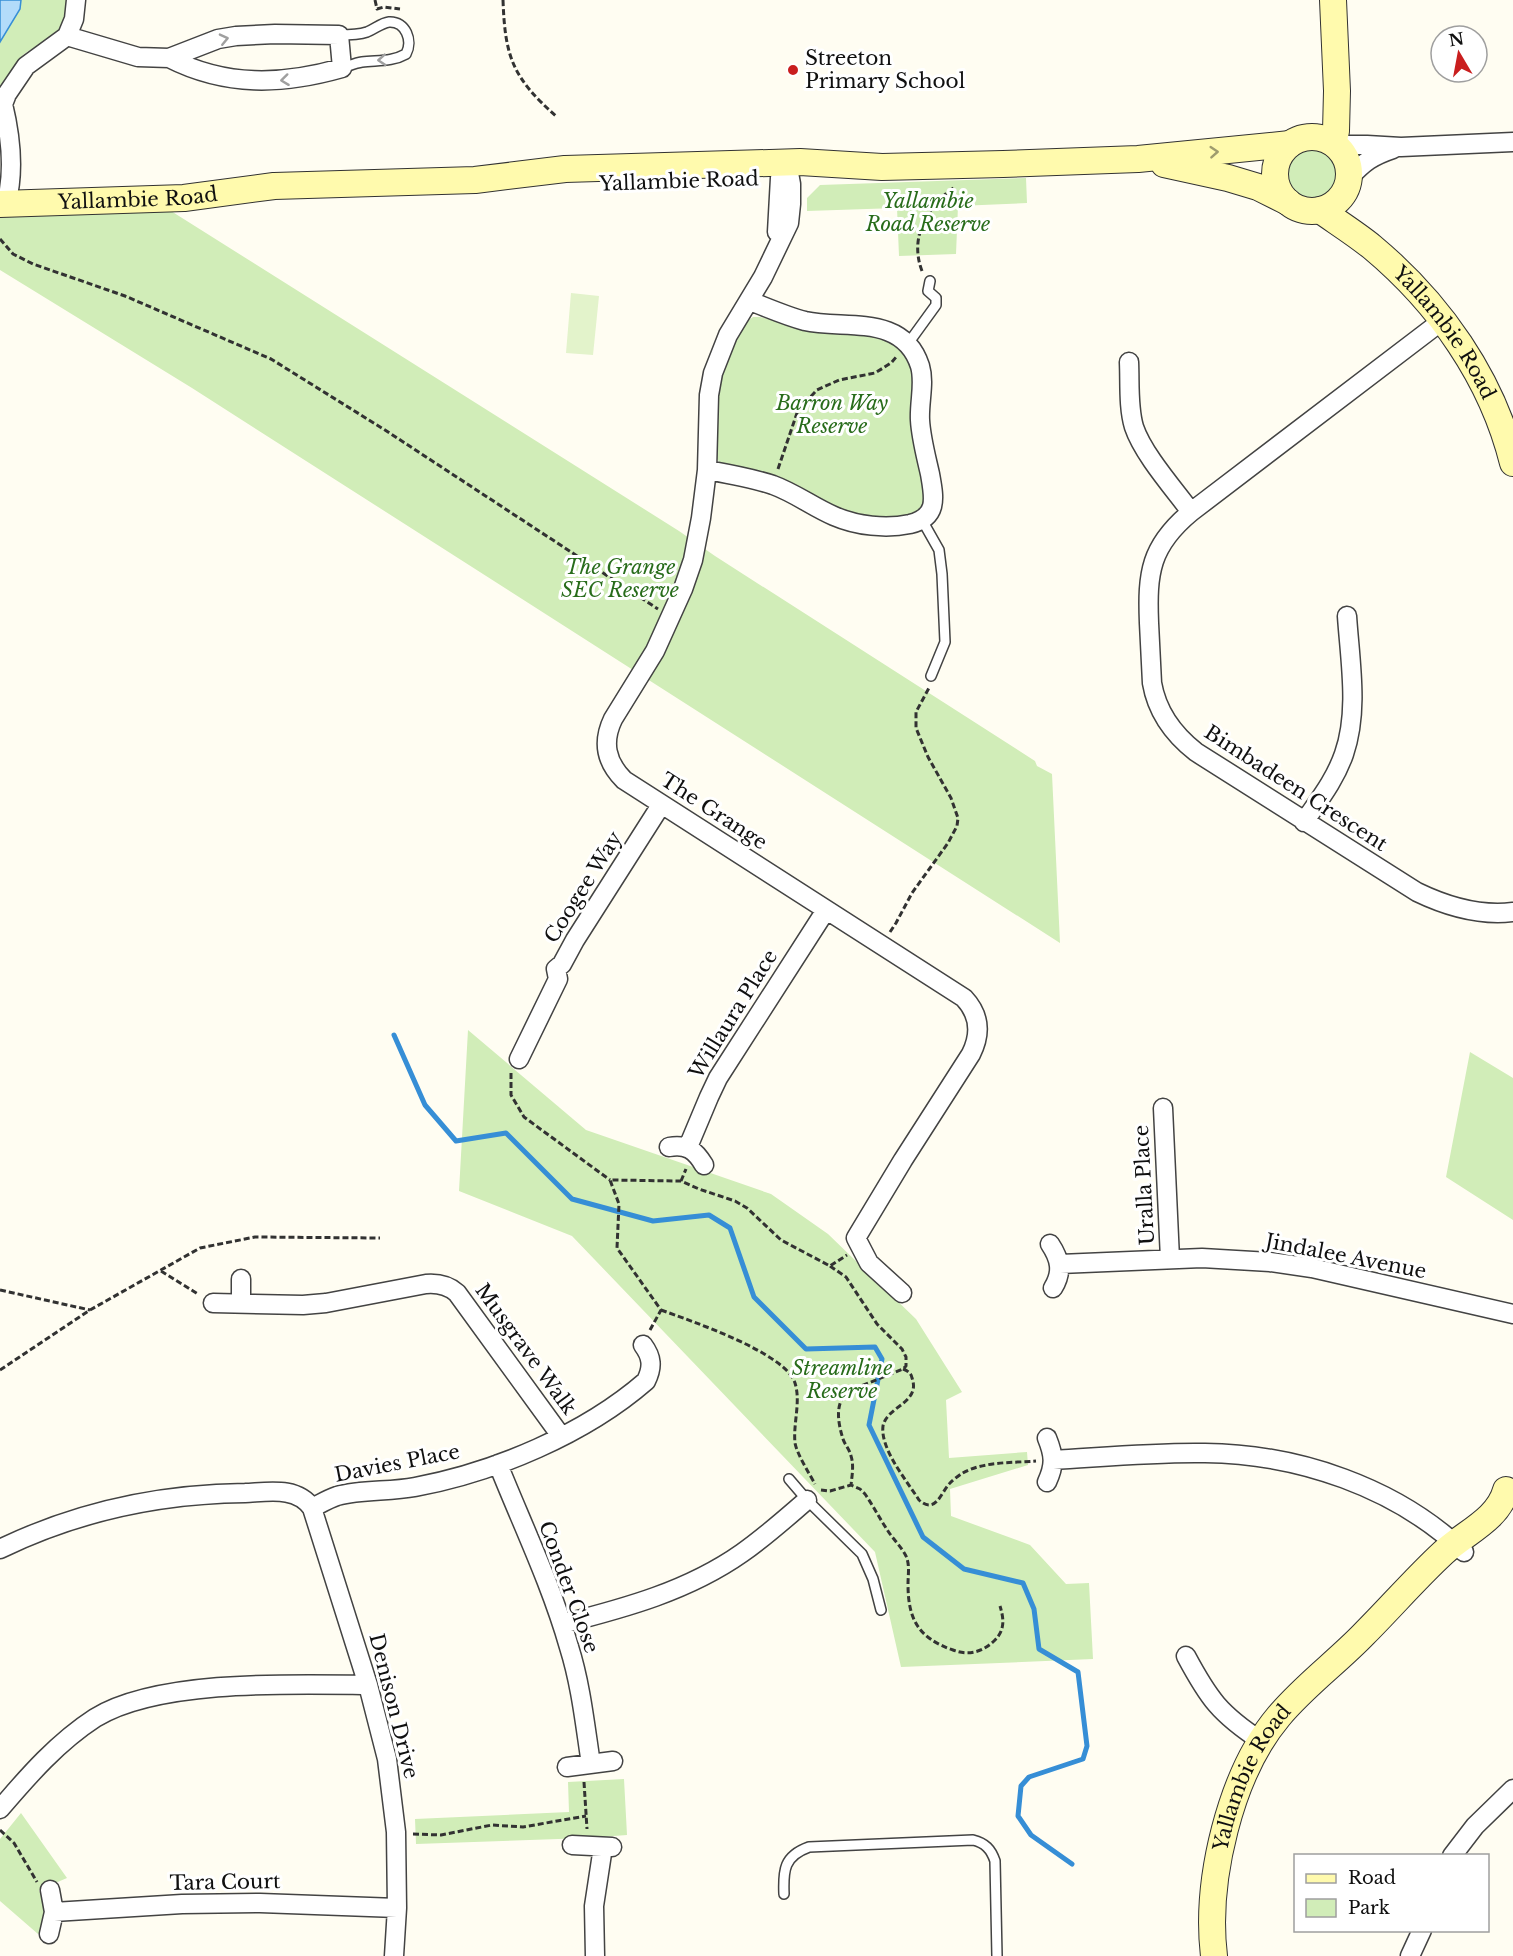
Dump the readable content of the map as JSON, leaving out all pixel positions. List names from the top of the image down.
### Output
{
  "streets": {
    "street": [
      "Yallambie Road",
      "Bimbadeen Crescent",
      "The Grange",
      "Coogee Way",
      "Willaura Place",
      "Uralla Place",
      "Jindalee Avenue",
      "Musgrave Walk",
      "Davies Place",
      "Conder Close",
      "Denison Drive",
      "Tara Court"
    ]
  },
  "crossings": [
    ["Yallambie Road", "Bimbadeen Crescent"],
    ["Yallambie Road", "The Grange"],
    ["The Grange", "Coogee Way"],
    ["The Grange", "Willaura Place"],
    ["Uralla Place", "Jindalee Avenue"],
    ["Musgrave Walk", "Davies Place"],
    ["Davies Place", "Conder Close"],
    ["Davies Place", "Denison Drive"],
    ["Denison Drive", "Tara Court"]
  ],
  "parks": [
    "Yallambie Road Reserve",
    "Barron Way Reserve",
    "The Grange SEC Reserve",
    "Streamline Reserve"
  ],
  "places": ["Streeton Primary School"],
  "legend": ["Road", "Park"],
  "north": "top"
}
